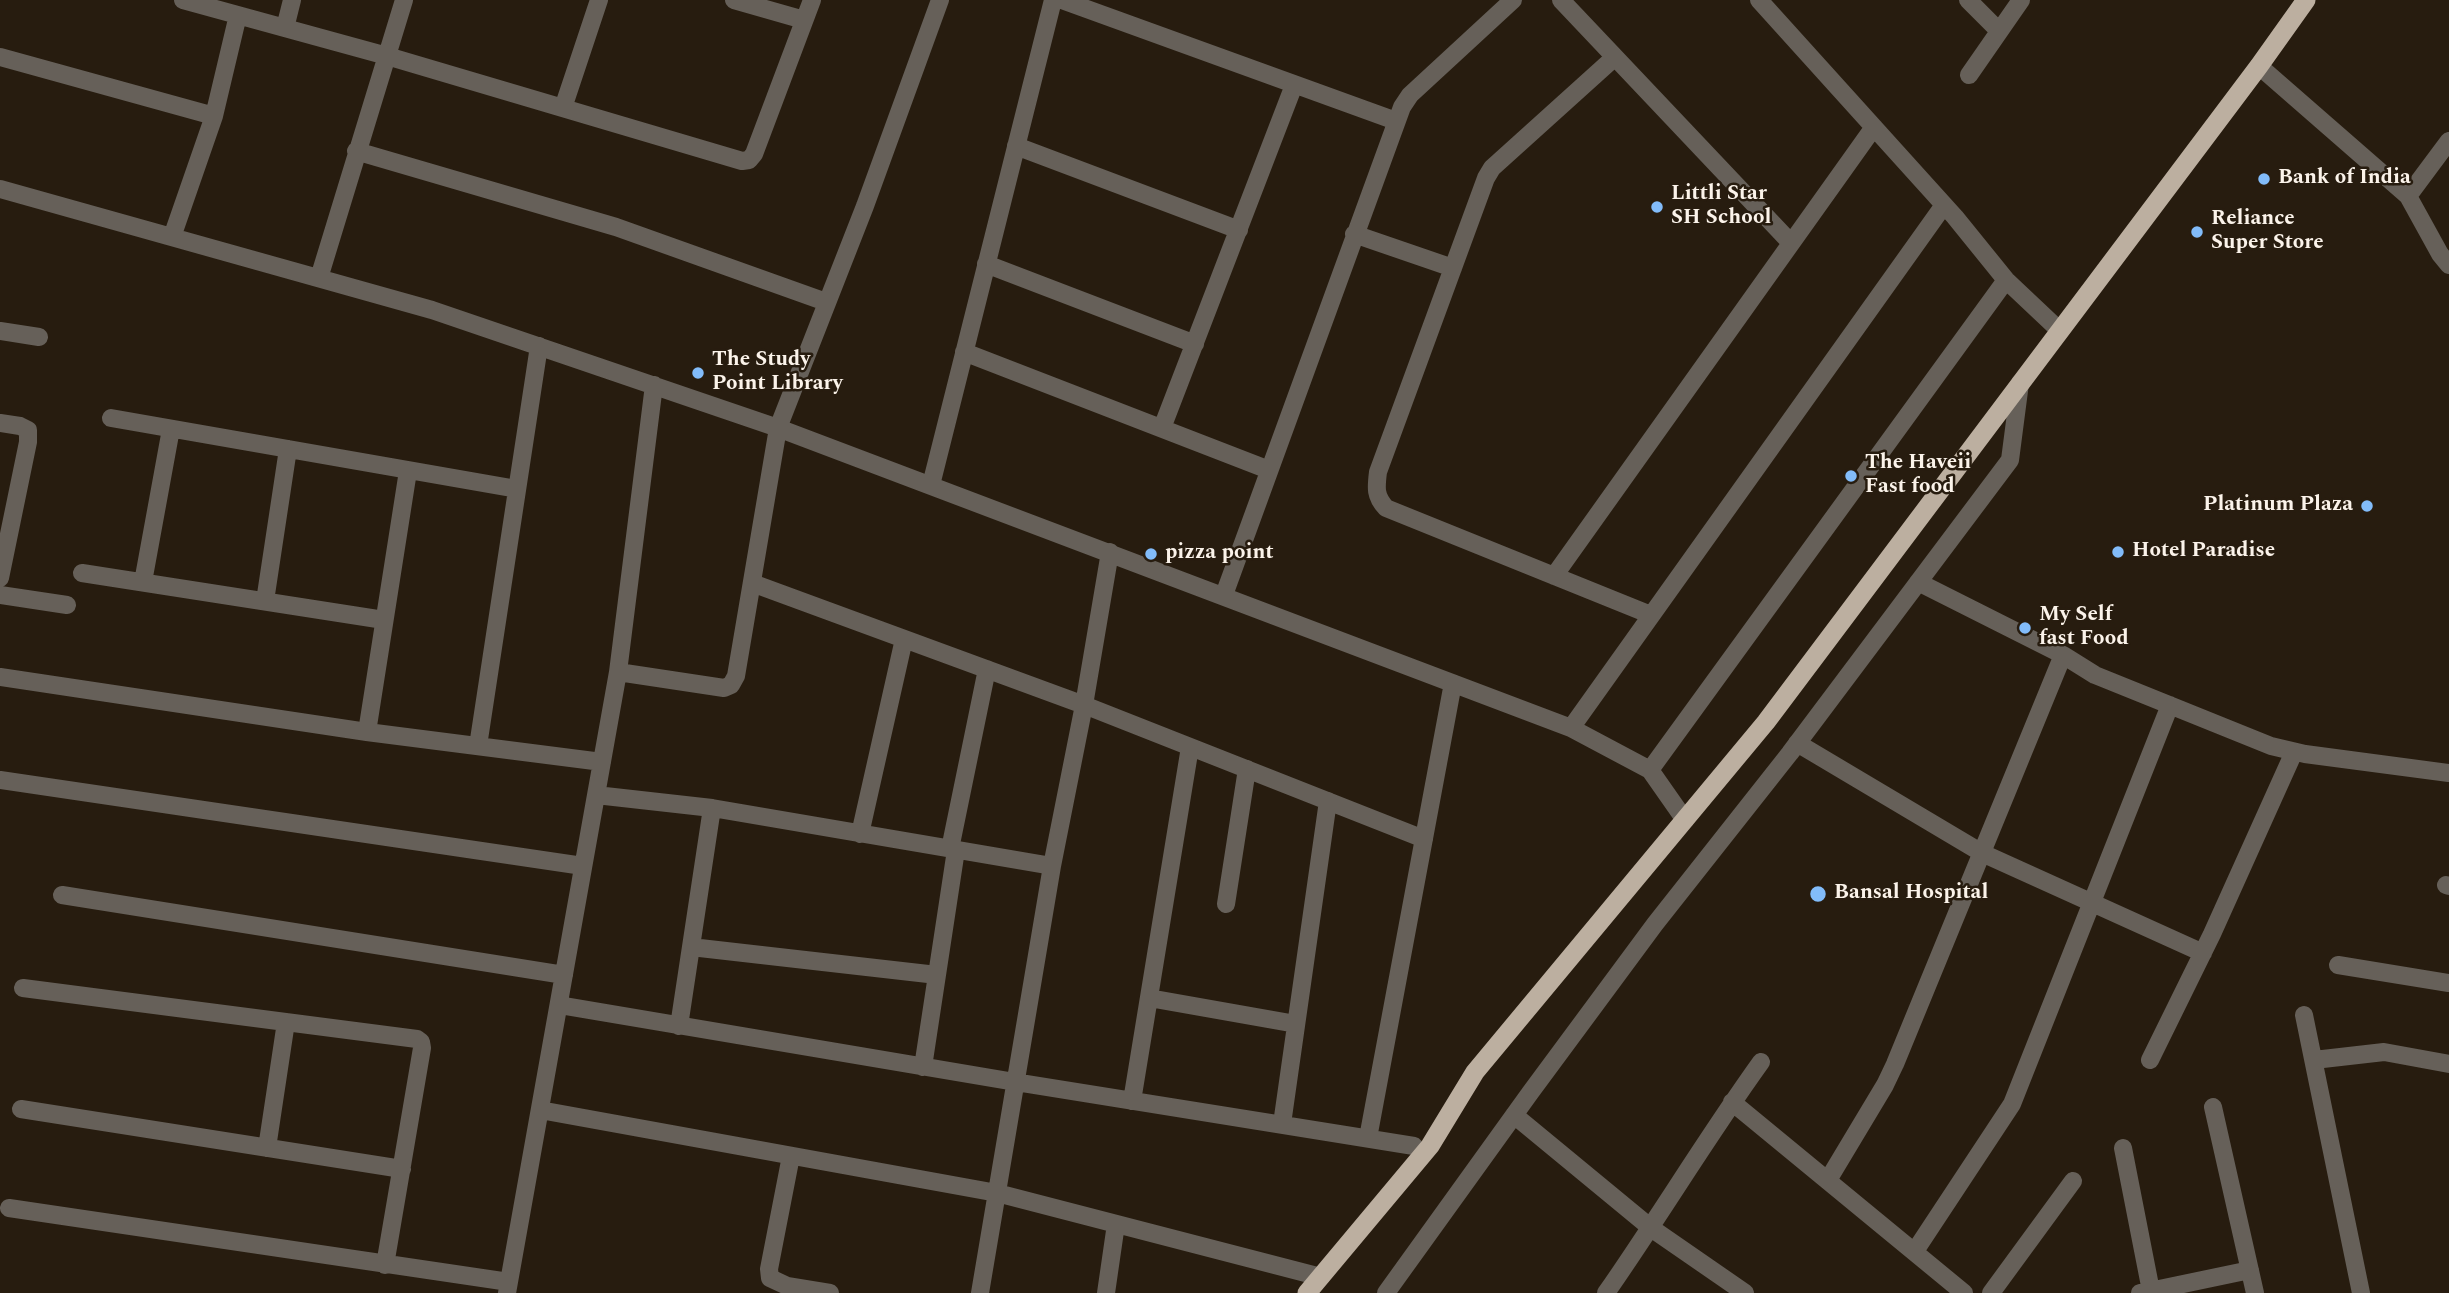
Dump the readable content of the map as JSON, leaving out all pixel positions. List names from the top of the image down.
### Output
{
  "places": [
    "Bank of India",
    "Littli Star SH School",
    "Reliance Super Store",
    "The Study Point Library",
    "The Haveii Fast food",
    "Platinum Plaza",
    "Hotel Paradise",
    "pizza point",
    "My Self fast Food",
    "Bansal Hospital"
  ]
}
